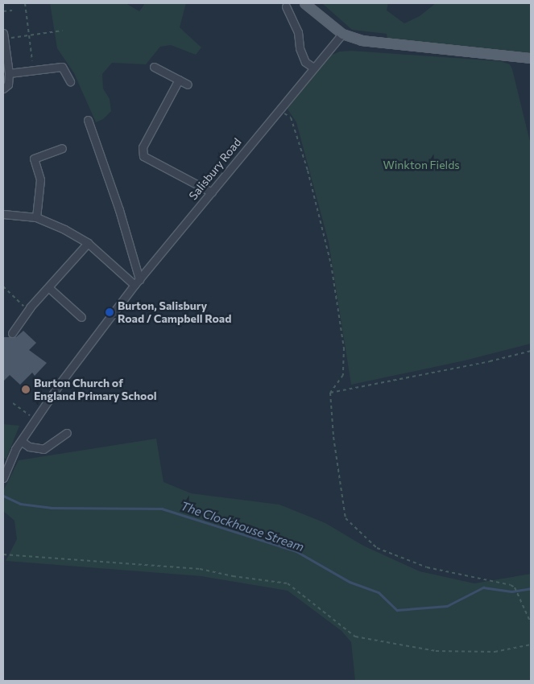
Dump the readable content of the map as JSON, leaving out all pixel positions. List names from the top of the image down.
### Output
{
  "streets": {
    "street": ["Salisbury Road"]
  },
  "water": ["The Clockhouse Stream"],
  "parks": ["Winkton Fields"],
  "places": ["Burton, Salisbury Road / Campbell Road", "Burton Church of England Primary School"]
}
